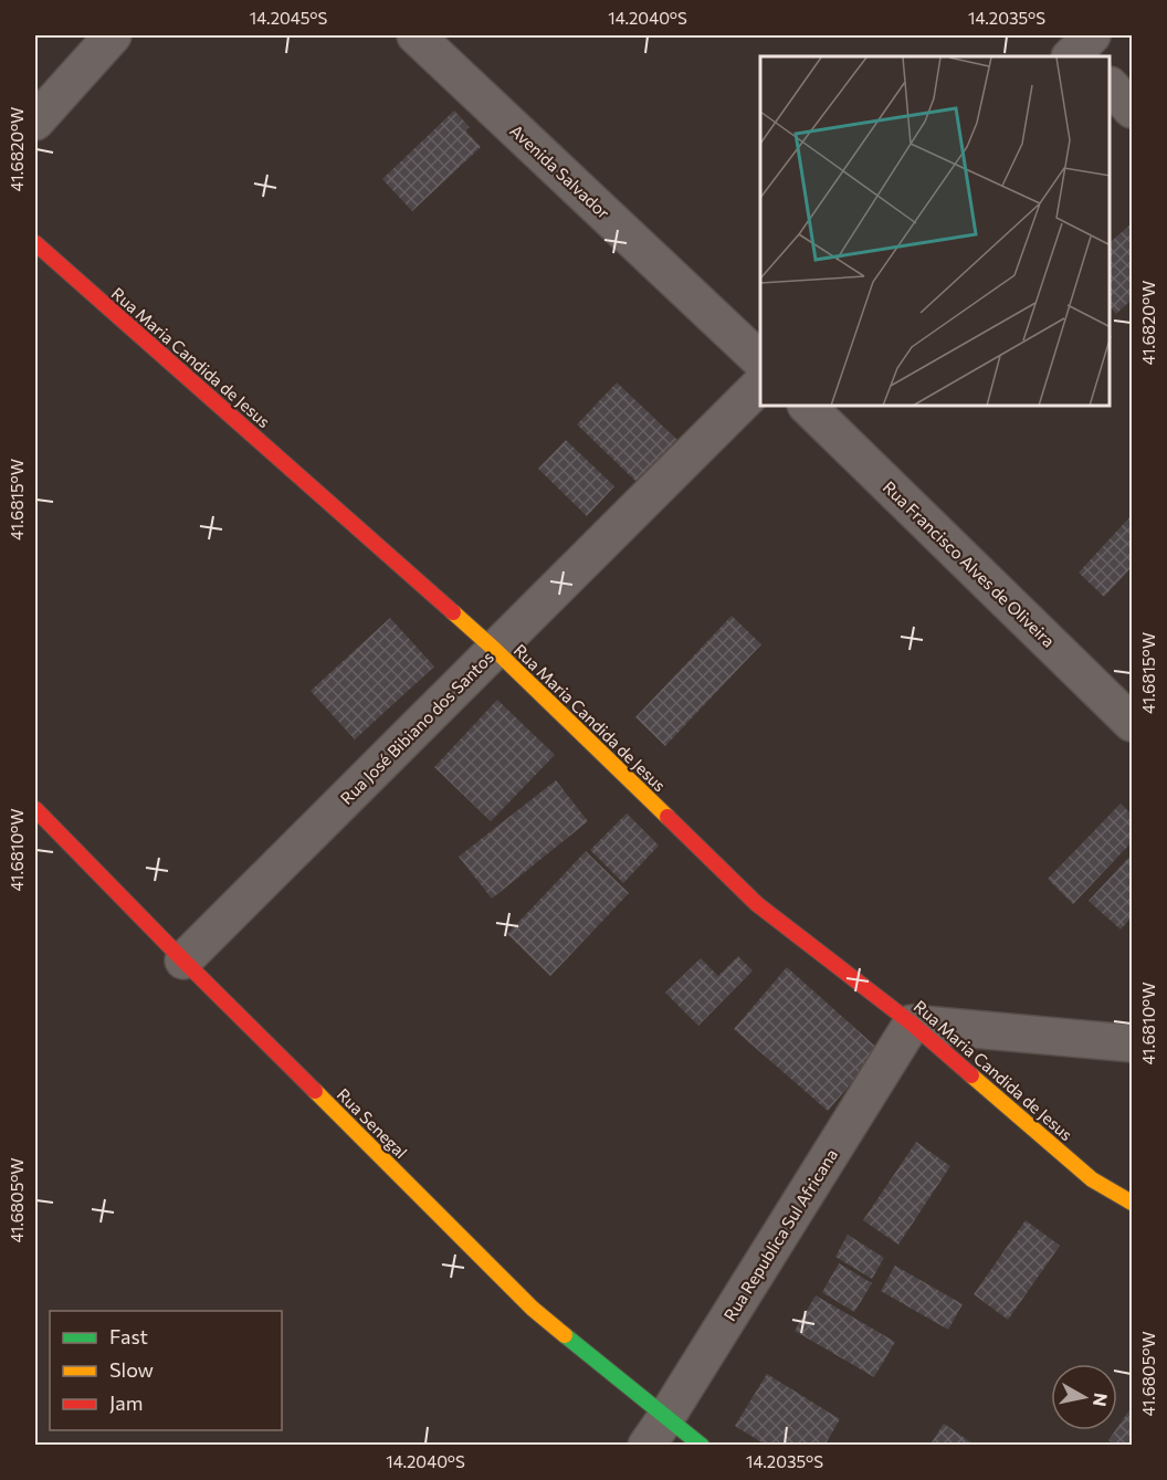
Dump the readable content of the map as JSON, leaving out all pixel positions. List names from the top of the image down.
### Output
{
  "streets": {
    "street": [
      "Avenida Salvador",
      "Rua Maria Candida de Jesus",
      "Rua Francisco Alves de Oliveira",
      "Rua José Bibiano dos Santos",
      "Rua Senegal",
      "Rua Republica Sul Africana"
    ]
  },
  "crossings": [
    ["Rua Maria Candida de Jesus", "Rua José Bibiano dos Santos"],
    ["Rua Maria Candida de Jesus", "Rua Republica Sul Africana"],
    ["Rua José Bibiano dos Santos", "Rua Senegal"],
    ["Rua Senegal", "Rua Republica Sul Africana"]
  ],
  "legend": ["Fast", "Slow", "Jam"],
  "north": "right",
  "coordinates": [
    "14.2045°S",
    "14.2040°S",
    "14.2035°S",
    "41.6820°W",
    "41.6815°W",
    "41.6810°W",
    "41.6805°W"
  ]
}
